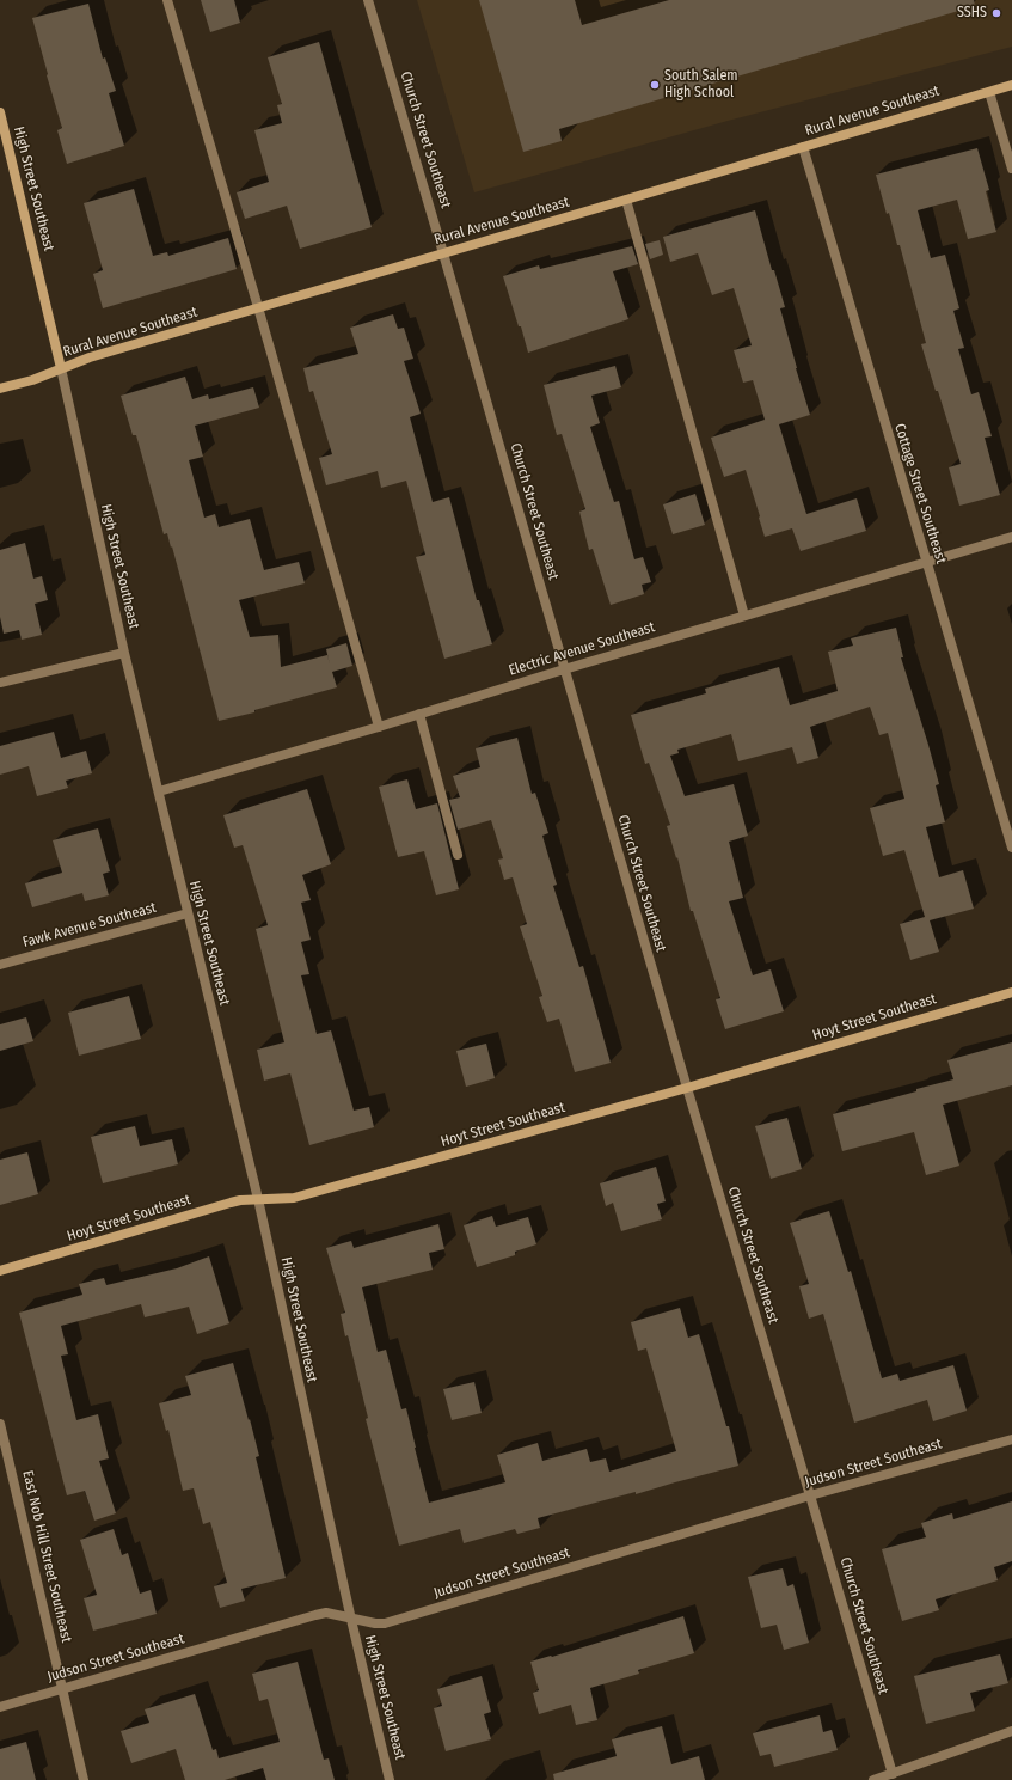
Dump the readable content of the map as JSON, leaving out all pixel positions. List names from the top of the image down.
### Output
{
  "streets": {
    "street": [
      "Rural Avenue Southeast",
      "Church Street Southeast",
      "High Street Southeast",
      "Cottage Street Southeast",
      "Electric Avenue Southeast",
      "Fawk Avenue Southeast",
      "Hoyt Street Southeast",
      "Judson Street Southeast",
      "East Nob Hill Street Southeast"
    ]
  },
  "crossings": [
    ["Rural Avenue Southeast", "Church Street Southeast"],
    ["Rural Avenue Southeast", "High Street Southeast"],
    ["Rural Avenue Southeast", "Cottage Street Southeast"],
    ["Church Street Southeast", "Electric Avenue Southeast"],
    ["Church Street Southeast", "Hoyt Street Southeast"],
    ["Church Street Southeast", "Judson Street Southeast"],
    ["High Street Southeast", "Electric Avenue Southeast"],
    ["High Street Southeast", "Fawk Avenue Southeast"],
    ["High Street Southeast", "Hoyt Street Southeast"],
    ["High Street Southeast", "Judson Street Southeast"],
    ["Cottage Street Southeast", "Electric Avenue Southeast"],
    ["Judson Street Southeast", "East Nob Hill Street Southeast"]
  ],
  "places": ["SSHS", "South Salem High School"]
}
